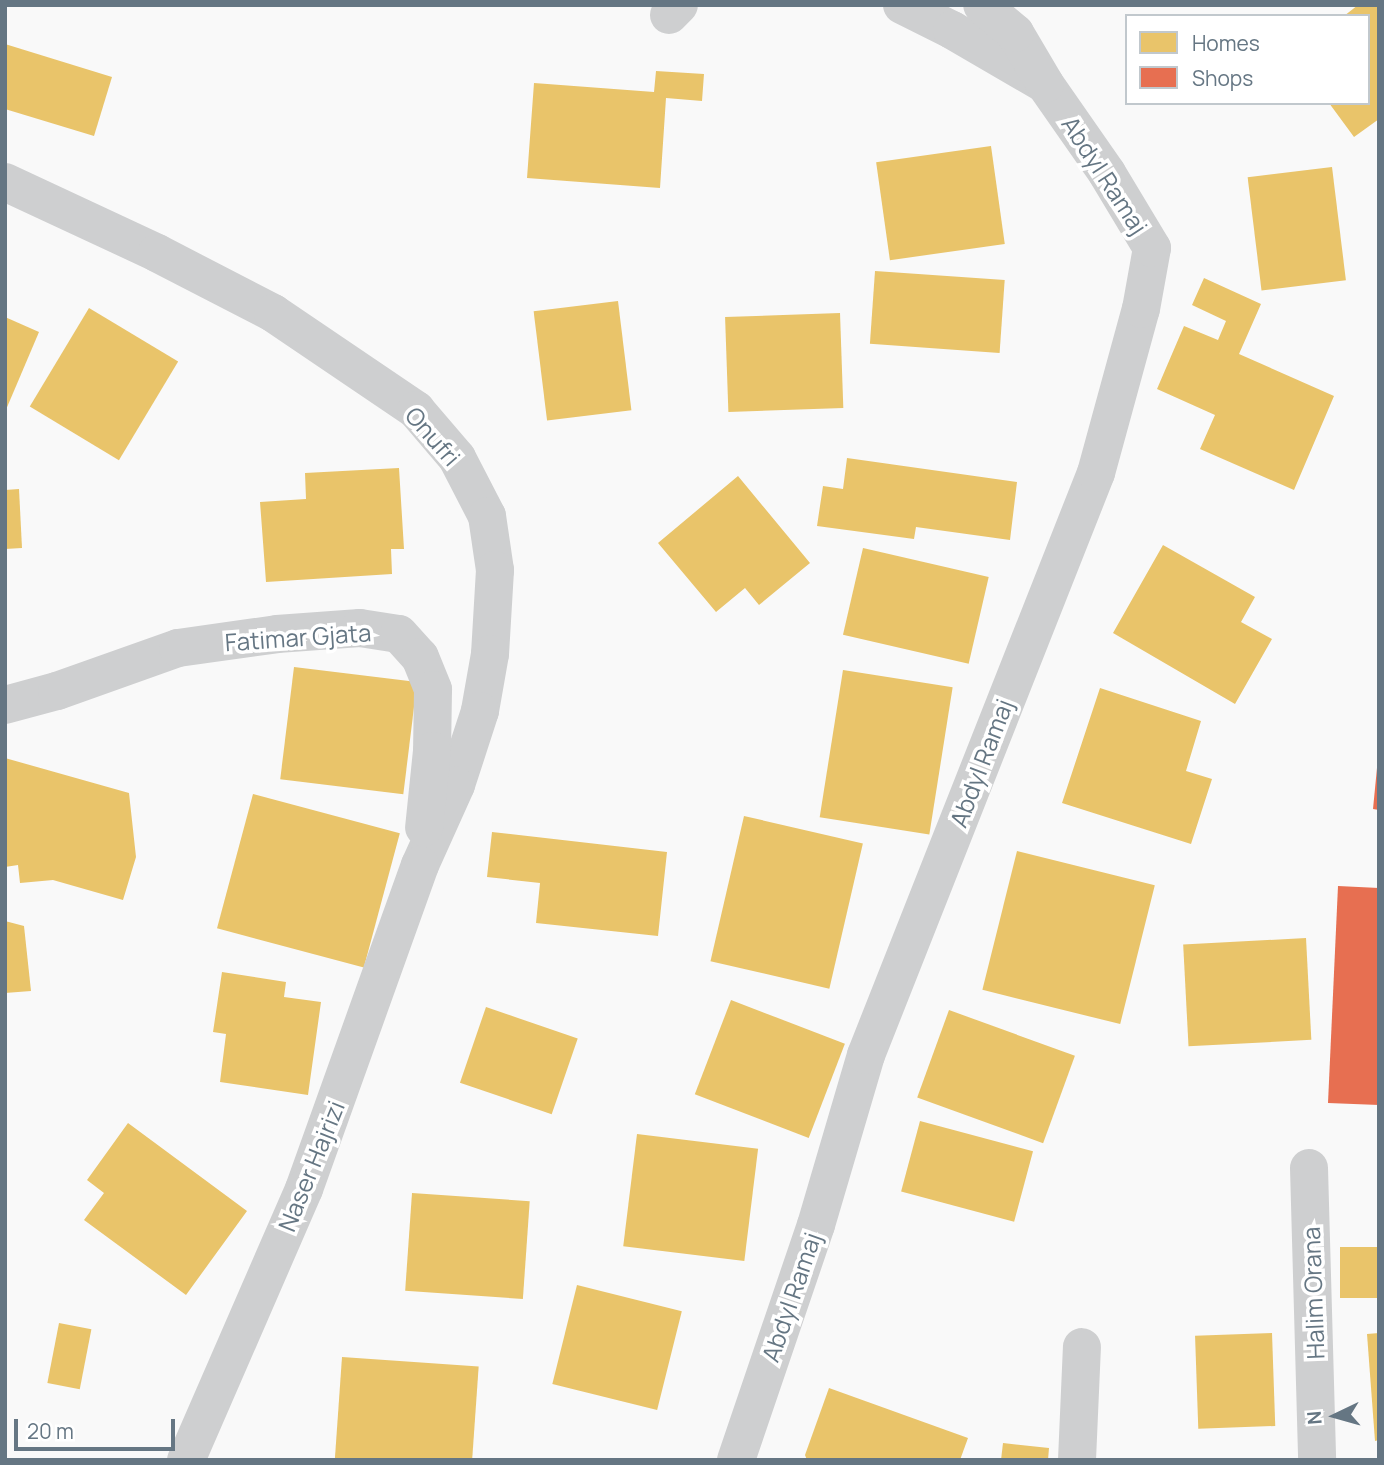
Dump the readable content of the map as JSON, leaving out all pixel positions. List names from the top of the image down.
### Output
{
  "streets": {
    "street": [
      "Abdyl Ramaj",
      "Onufri",
      "Fatimar Gjata",
      "Naser Hajrizi",
      "Halim Orana"
    ]
  },
  "crossings": [
    ["Onufri", "Fatimar Gjata"],
    ["Onufri", "Naser Hajrizi"],
    ["Fatimar Gjata", "Naser Hajrizi"]
  ],
  "legend": ["Homes", "Shops"],
  "scale_bar": "20 m",
  "north": "left"
}
